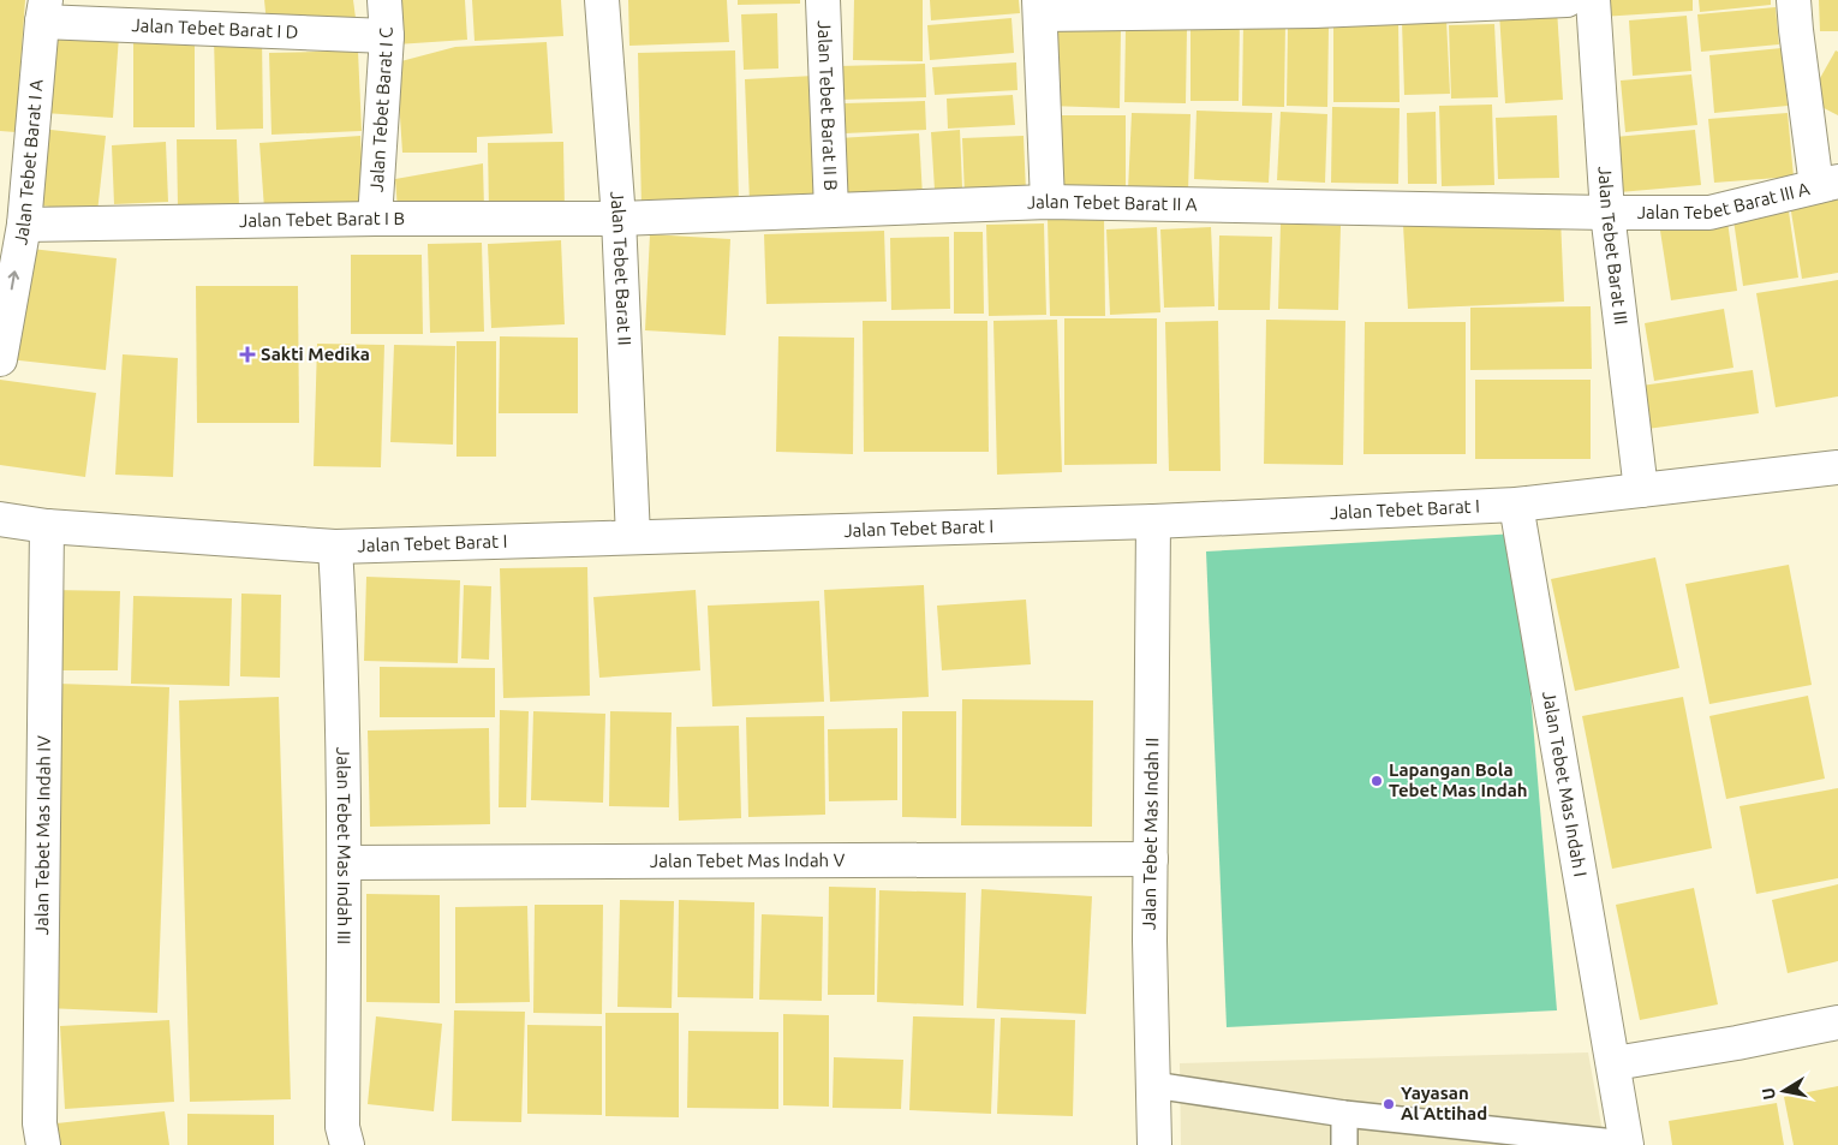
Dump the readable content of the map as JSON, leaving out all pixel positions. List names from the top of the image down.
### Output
{
  "streets": {
    "street": [
      "Jalan Tebet Barat I D",
      "Jalan Tebet Barat II B",
      "Jalan Tebet Barat I C",
      "Jalan Tebet Barat I A",
      "Jalan Tebet Barat III A",
      "Jalan Tebet Barat II A",
      "Jalan Tebet Barat I B",
      "Jalan Tebet Barat III",
      "Jalan Tebet Barat II",
      "Jalan Tebet Barat I",
      "Jalan Tebet Mas Indah I",
      "Jalan Tebet Mas Indah II",
      "Jalan Tebet Mas Indah IV",
      "Jalan Tebet Mas Indah III",
      "Jalan Tebet Mas Indah V"
    ]
  },
  "crossings": [
    ["Jalan Tebet Barat I D", "Jalan Tebet Barat I C"],
    ["Jalan Tebet Barat I D", "Jalan Tebet Barat I A"],
    ["Jalan Tebet Barat II B", "Jalan Tebet Barat II A"],
    ["Jalan Tebet Barat I C", "Jalan Tebet Barat I B"],
    ["Jalan Tebet Barat I A", "Jalan Tebet Barat I B"],
    ["Jalan Tebet Barat III A", "Jalan Tebet Barat II A"],
    ["Jalan Tebet Barat III A", "Jalan Tebet Barat III"],
    ["Jalan Tebet Barat II A", "Jalan Tebet Barat I B"],
    ["Jalan Tebet Barat II A", "Jalan Tebet Barat III"],
    ["Jalan Tebet Barat II A", "Jalan Tebet Barat II"],
    ["Jalan Tebet Barat I B", "Jalan Tebet Barat II"],
    ["Jalan Tebet Barat III", "Jalan Tebet Barat I"],
    ["Jalan Tebet Barat II", "Jalan Tebet Barat I"],
    ["Jalan Tebet Barat I", "Jalan Tebet Mas Indah I"],
    ["Jalan Tebet Barat I", "Jalan Tebet Mas Indah II"],
    ["Jalan Tebet Barat I", "Jalan Tebet Mas Indah IV"],
    ["Jalan Tebet Barat I", "Jalan Tebet Mas Indah III"],
    ["Jalan Tebet Mas Indah II", "Jalan Tebet Mas Indah V"],
    ["Jalan Tebet Mas Indah III", "Jalan Tebet Mas Indah V"]
  ],
  "one_way": ["Jalan Tebet Barat I A"],
  "places": {
    "health": ["Sakti Medika"],
    "other": ["Lapangan Bola Tebet Mas Indah", "Yayasan Al Attihad"]
  },
  "north": "left"
}
